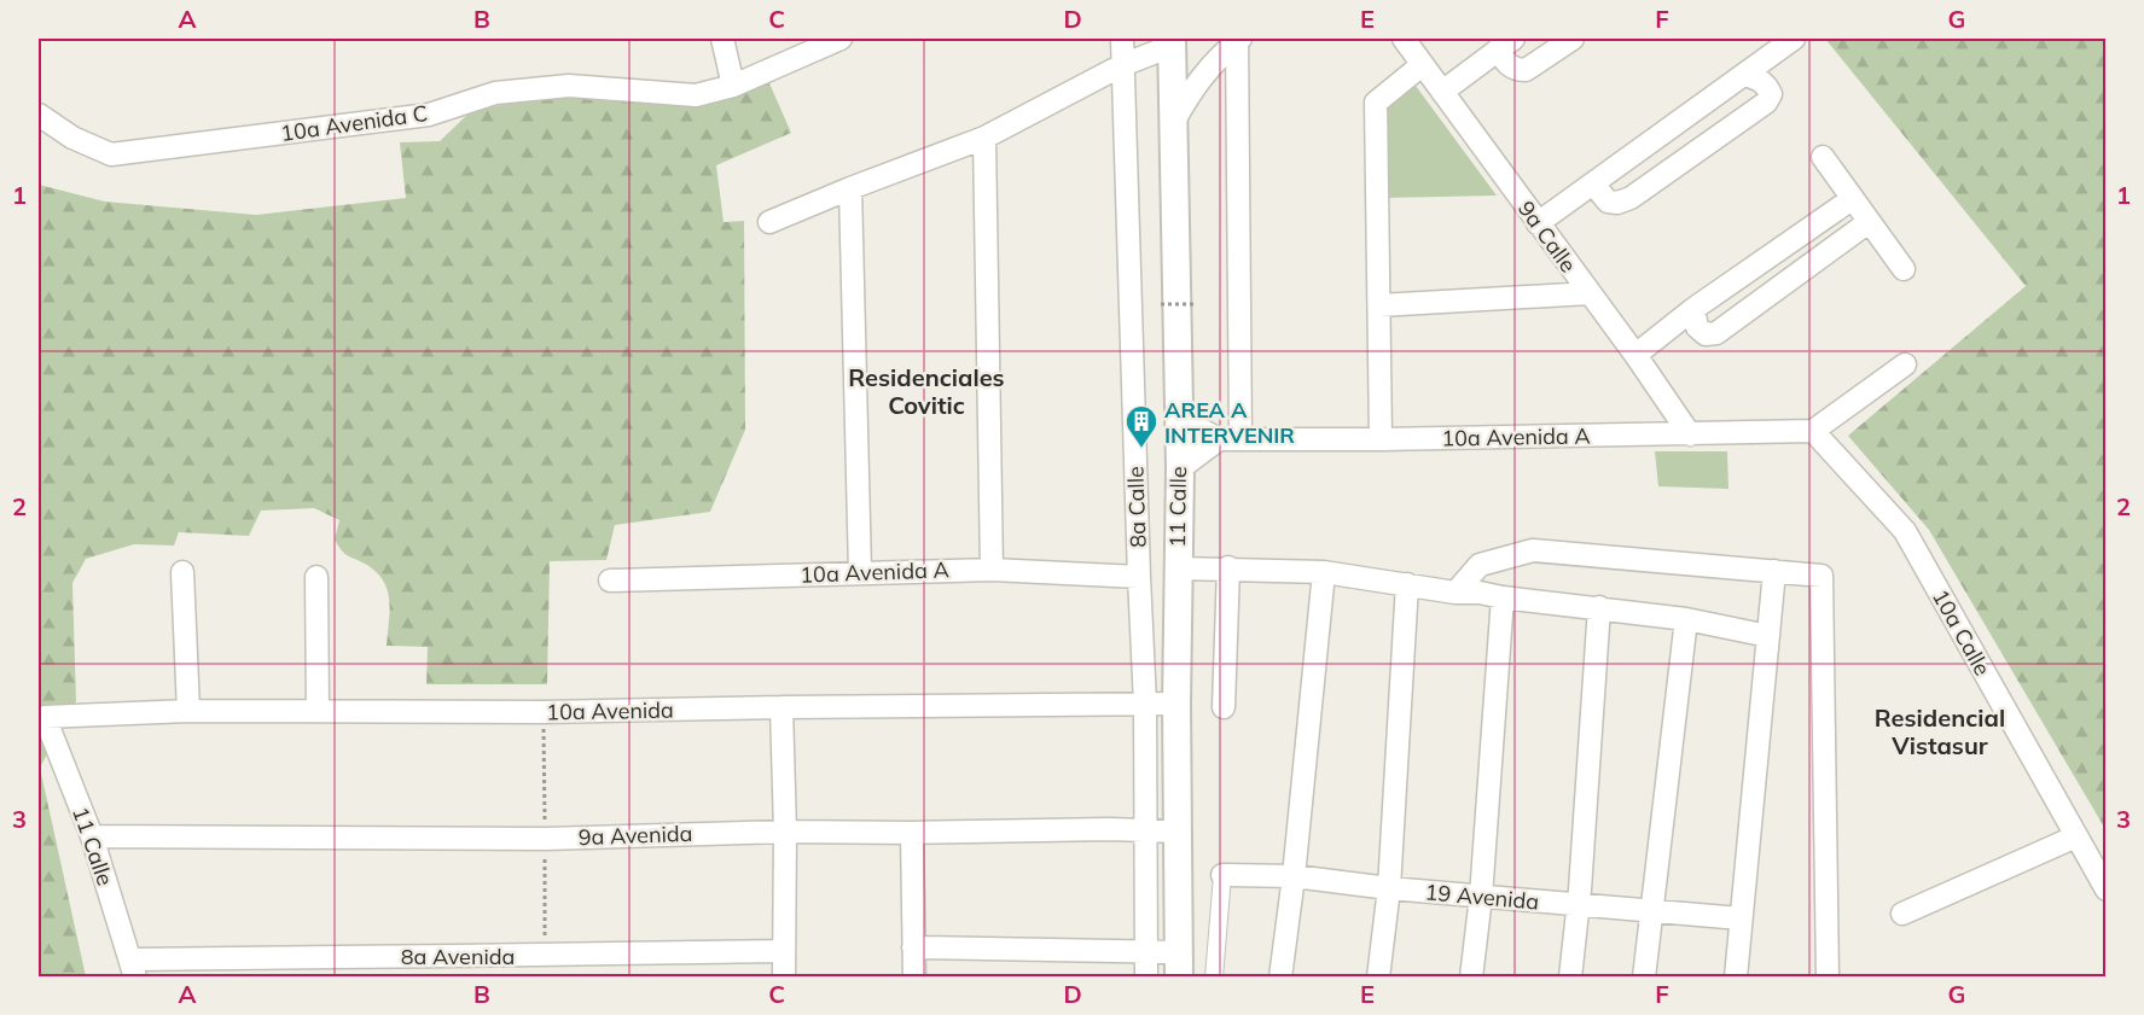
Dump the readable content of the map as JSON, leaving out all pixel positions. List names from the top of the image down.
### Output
{
  "streets": {
    "street": [
      "10a Avenida C",
      "9a Calle",
      "10a Avenida A",
      "8a Calle",
      "11 Calle",
      "10a Calle",
      "10a Avenida",
      "9a Avenida",
      "19 Avenida",
      "8a Avenida"
    ]
  },
  "crossings": [
    ["9a Calle", "10a Avenida A"],
    ["10a Avenida A", "8a Calle"],
    ["10a Avenida A", "11 Calle"],
    ["10a Avenida A", "10a Calle"],
    ["8a Calle", "10a Avenida"],
    ["8a Calle", "9a Avenida"],
    ["11 Calle", "10a Avenida"],
    ["11 Calle", "9a Avenida"],
    ["11 Calle", "8a Avenida"]
  ],
  "districts": ["Residenciales Covitic", "Residencial Vistasur"],
  "places": {
    "building": ["AREA A INTERVENIR"]
  },
  "grid": {
    "columns": [
      "A",
      "B",
      "C",
      "D",
      "E",
      "F",
      "G"
    ],
    "rows": ["1", "2", "3"]
  }
}
